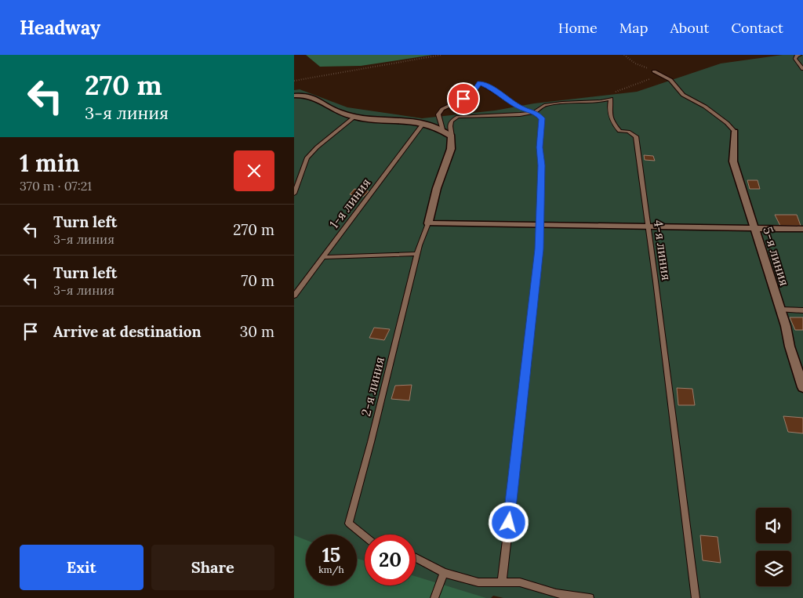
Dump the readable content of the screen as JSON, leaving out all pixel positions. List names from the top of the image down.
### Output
{
  "streets": {
    "street": ["5-я линия"],
    "lane": ["1-я линия", "4-я линия", "2-я линия"]
  },
  "page": {
    "header": "Headway",
    "nav": [
      "Home",
      "Map",
      "About",
      "Contact"
    ],
    "turn": ["270 m", "3-я линия"],
    "heading": ["1 min", "370 m · 07:21"],
    "list": [
      {
        "name": "Turn left",
        "note": "3-я линия",
        "value": "270 m"
      },
      {
        "name": "Turn left",
        "note": "3-я линия",
        "value": "70 m"
      },
      {
        "name": "Arrive at destination",
        "value": "30 m"
      }
    ],
    "speed": "15 km/h",
    "limit": "20",
    "buttons": ["Exit", "Share"]
  }
}
